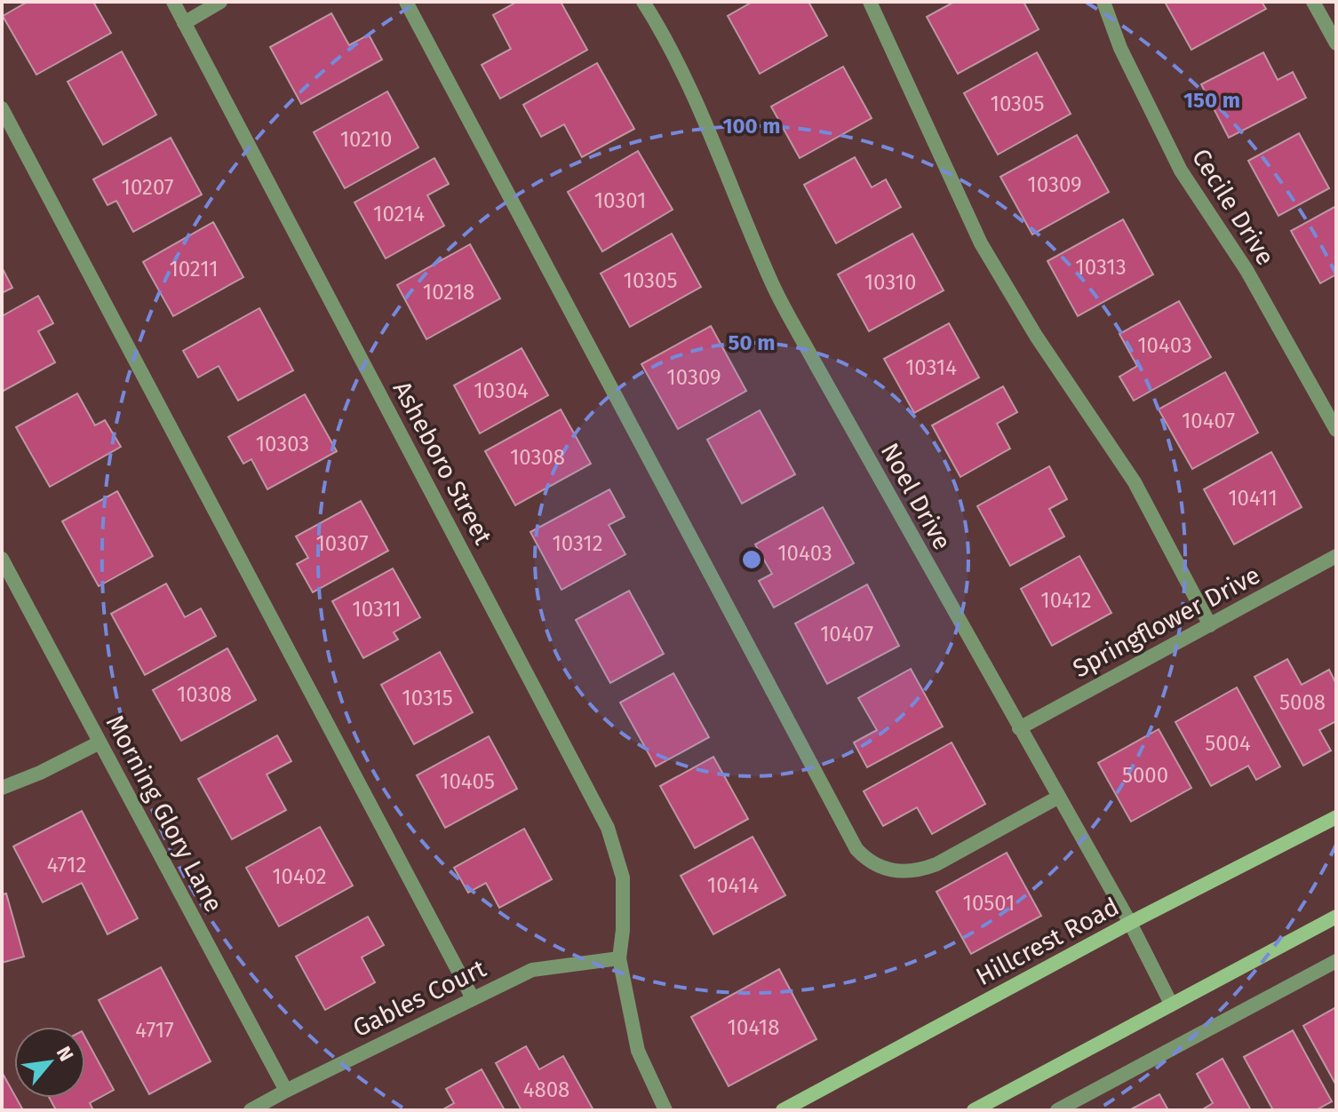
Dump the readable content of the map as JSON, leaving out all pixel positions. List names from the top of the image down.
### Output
{
  "streets": {
    "main road": ["Hillcrest Road"],
    "street": [
      "Cecile Drive",
      "Asheboro Street",
      "Noel Drive",
      "Springflower Drive",
      "Morning Glory Lane",
      "Gables Court"
    ]
  },
  "crossings": [
    ["Asheboro Street", "Gables Court"],
    ["Noel Drive", "Springflower Drive"],
    ["Noel Drive", "Hillcrest Road"],
    ["Morning Glory Lane", "Gables Court"]
  ],
  "house_numbers": [
    "10305",
    "10210",
    "10309",
    "10207",
    "10301",
    "10214",
    "10313",
    "10211",
    "10305",
    "10310",
    "10218",
    "10403",
    "10314",
    "10309",
    "10304",
    "10407",
    "10303",
    "10308",
    "10411",
    "10307",
    "10312",
    "10403",
    "10412",
    "10311",
    "10407",
    "10308",
    "10315",
    "5008",
    "5004",
    "5000",
    "10405",
    "4712",
    "10402",
    "10414",
    "10501",
    "10418",
    "4717",
    "4808"
  ],
  "north": "top right",
  "rings": ["150 m", "100 m", "50 m"]
}
